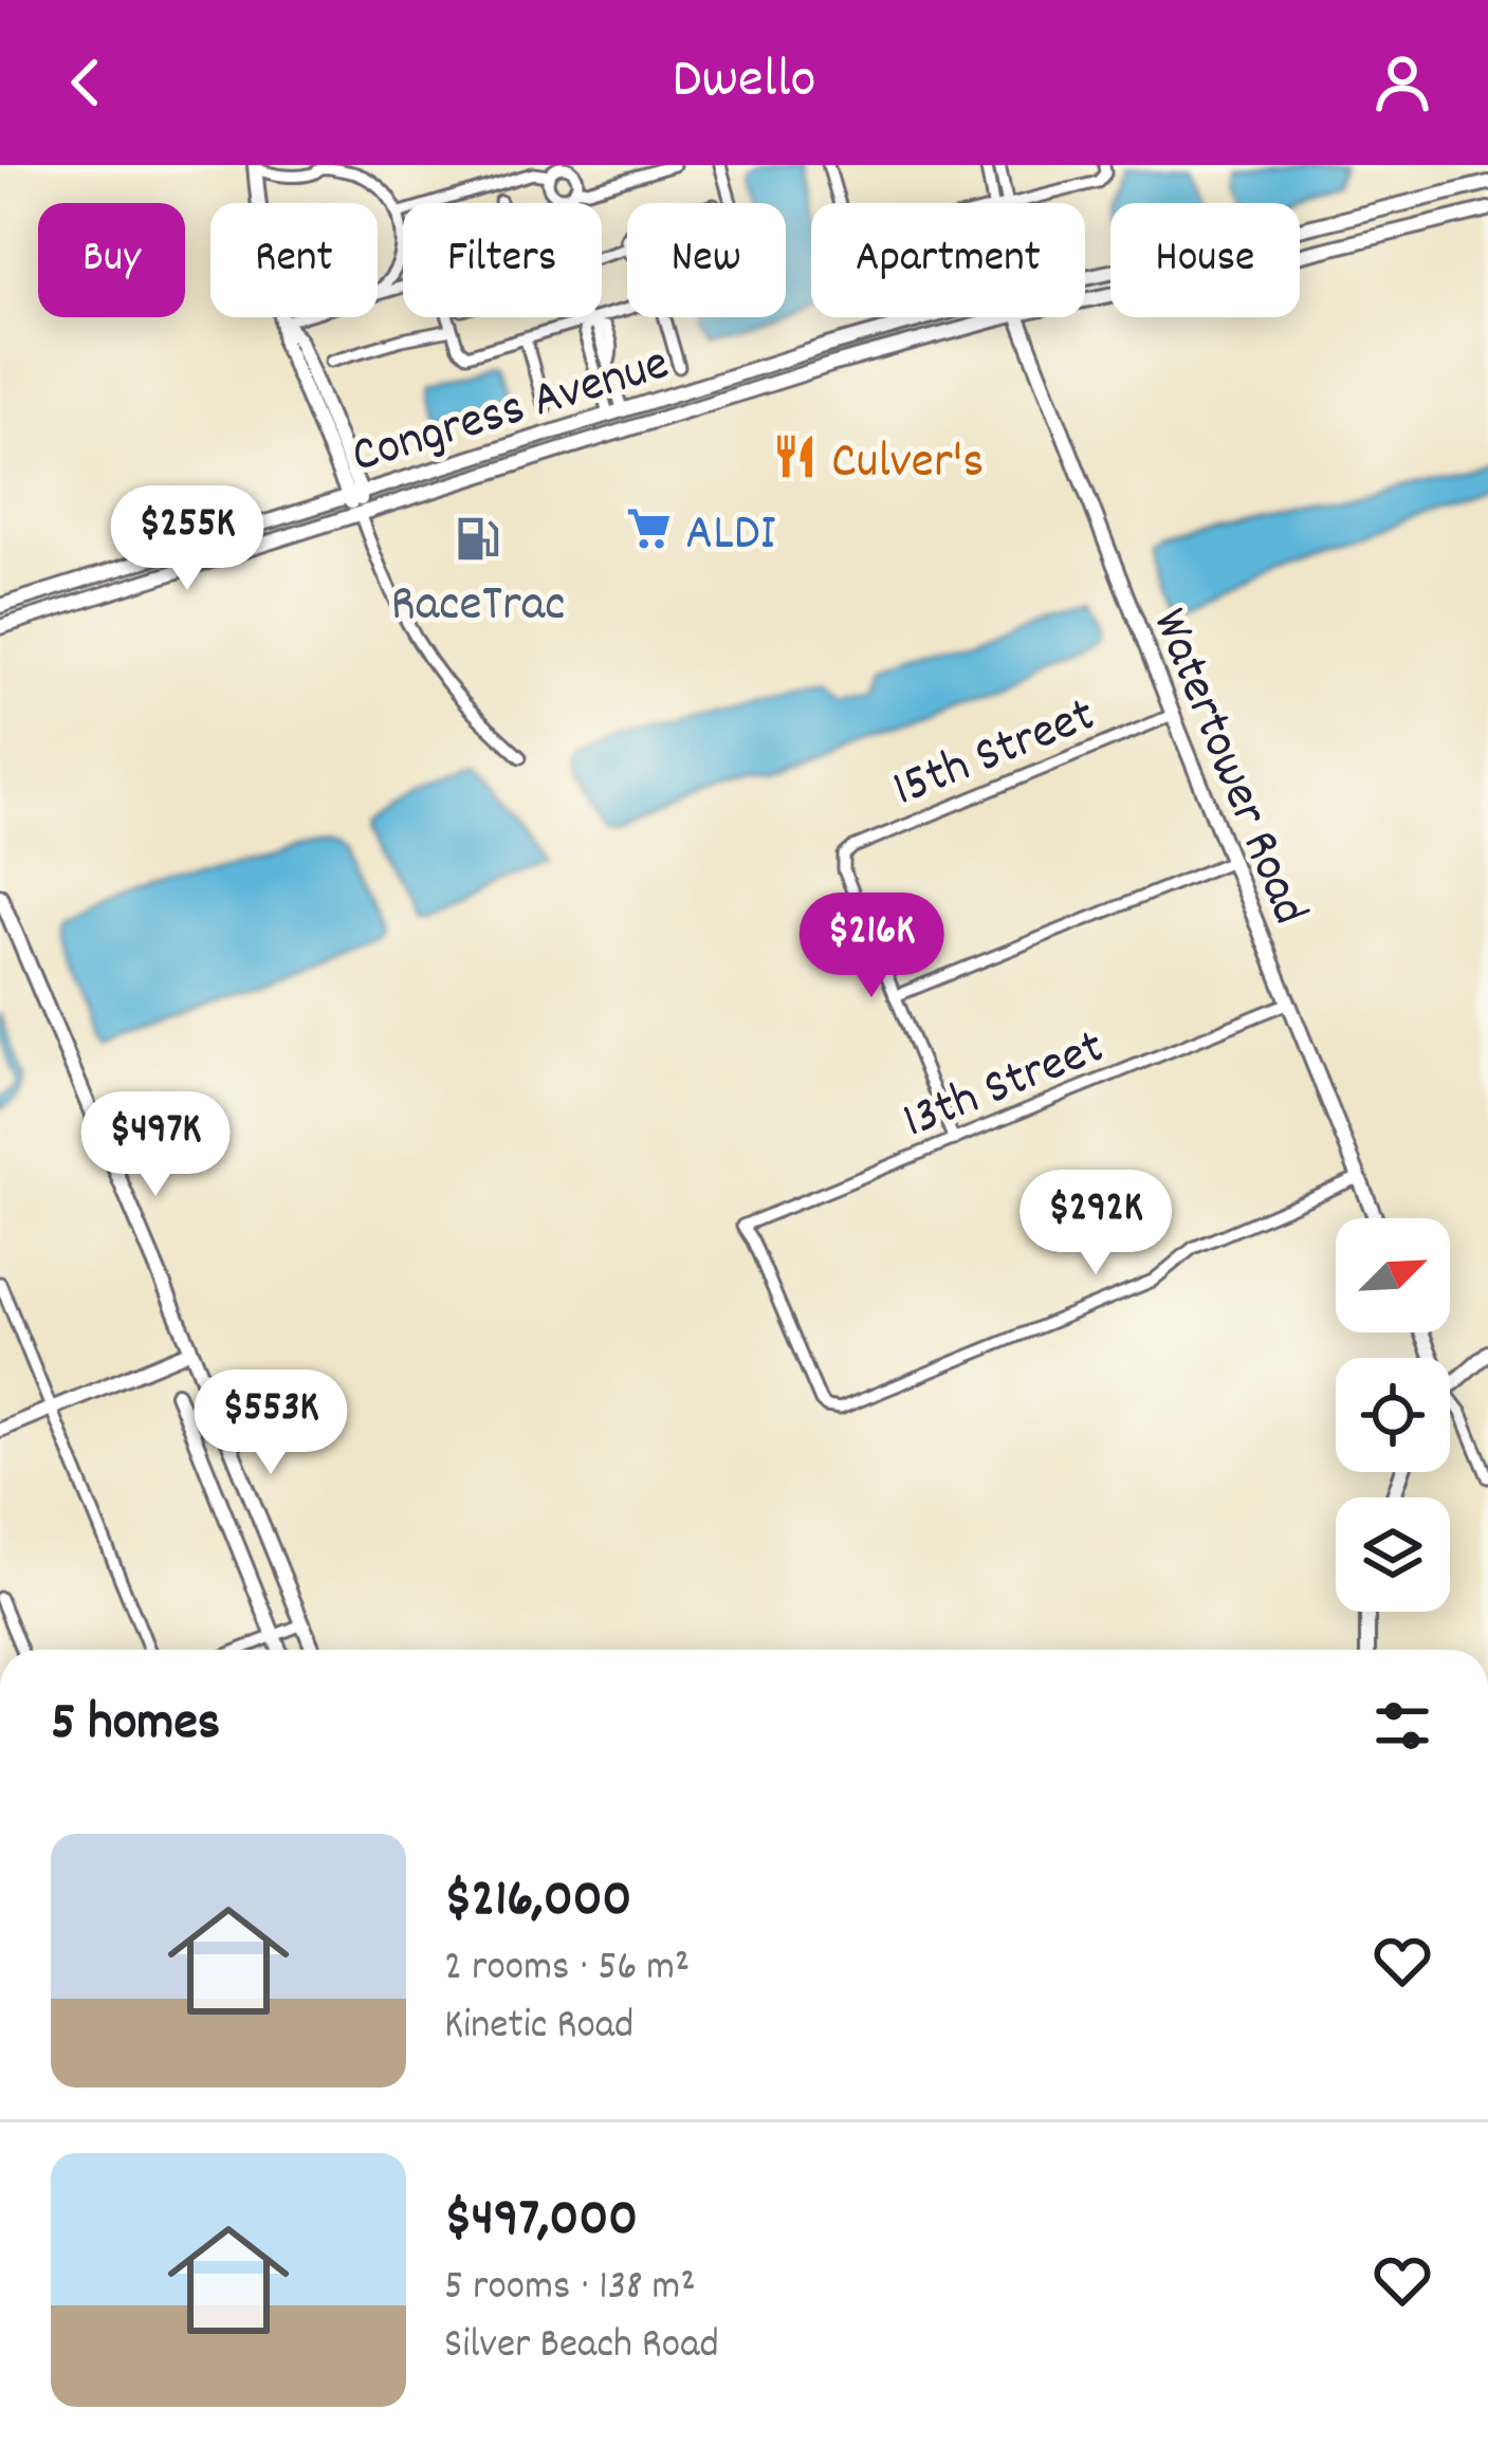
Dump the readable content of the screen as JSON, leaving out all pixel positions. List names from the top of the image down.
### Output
{
  "streets": {
    "street": [
      "Congress Avenue",
      "15th Street",
      "Watertower Road",
      "13th Street"
    ]
  },
  "crossings": [
    ["15th Street", "Watertower Road"],
    ["Watertower Road", "13th Street"]
  ],
  "places": {
    "restaurant": ["Culver's"],
    "supermarket": ["ALDI"],
    "fuel station": ["RaceTrac"]
  },
  "north": "top right",
  "page": {
    "header": "Dwello",
    "chip": [
      "Buy",
      "Rent",
      "Filters",
      "New",
      "Apartment",
      "House"
    ],
    "price": [
      "$255K",
      "$216K",
      "$497K",
      "$292K",
      "$553K"
    ],
    "heading": "5 homes",
    "list": [
      {
        "name": "$216,000",
        "note": "2 rooms · 56 m² · Kinetic Road"
      },
      {
        "name": "$497,000",
        "note": "5 rooms · 138 m² · Silver Beach Road"
      }
    ]
  }
}
